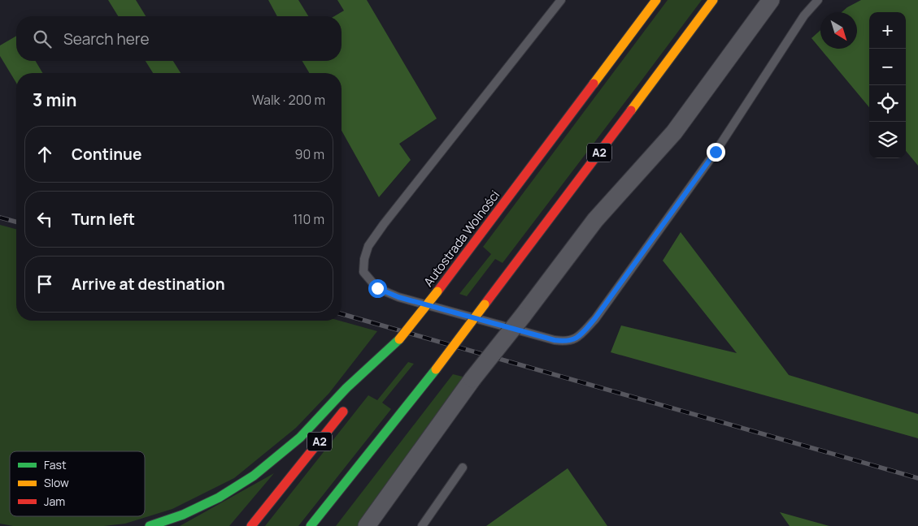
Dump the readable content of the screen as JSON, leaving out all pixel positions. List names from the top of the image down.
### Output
{
  "streets": {
    "highway": ["A2", "Autostrada Wolności"]
  },
  "legend": ["Fast", "Slow", "Jam"],
  "north": "bottom right",
  "page": {
    "map_buttons": ["+", "−"],
    "search": "Search here",
    "heading": ["3 min", "Walk · 200 m"],
    "list": [
      ["Continue", "90 m"],
      ["Turn left", "110 m"],
      "Arrive at destination"
    ]
  }
}
